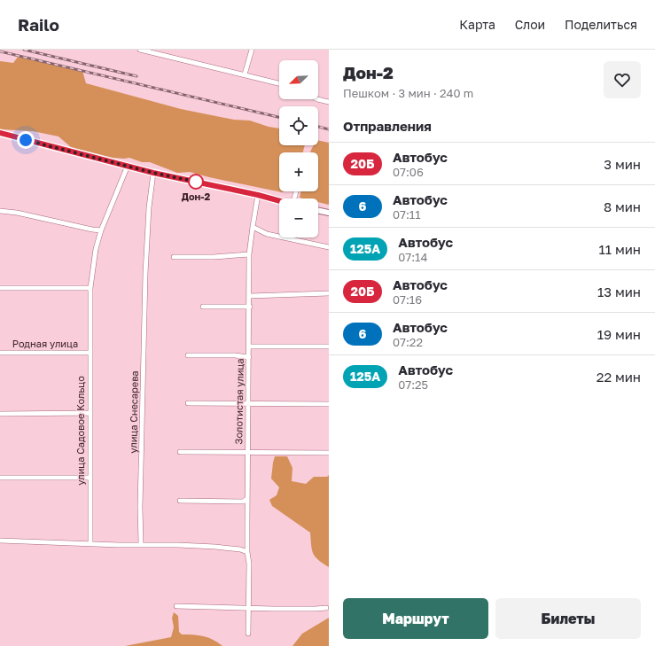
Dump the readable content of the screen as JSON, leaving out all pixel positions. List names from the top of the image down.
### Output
{
  "streets": {
    "street": [
      "Родная улица",
      "Золотистая улица",
      "улица Снесарева",
      "улица Садовое Кольцо"
    ]
  },
  "crossings": [
    ["Родная улица", "улица Садовое Кольцо"]
  ],
  "places": ["Дон-2"],
  "lines": ["bus line 20Б"],
  "north": "bottom left",
  "page": {
    "header": "Railo",
    "nav": ["Карта", "Слои", "Поделиться"],
    "heading": [
      ["Дон-2", "Пешком · 3 мин · 240 m"],
      "Отправления"
    ],
    "map_buttons": ["+", "−"],
    "list": [
      {
        "mark": "20Б",
        "name": "Автобус",
        "note": "07:06",
        "value": "3 мин"
      },
      {
        "mark": "6",
        "name": "Автобус",
        "note": "07:11",
        "value": "8 мин"
      },
      {
        "mark": "125А",
        "name": "Автобус",
        "note": "07:14",
        "value": "11 мин"
      },
      {
        "mark": "20Б",
        "name": "Автобус",
        "note": "07:16",
        "value": "13 мин"
      },
      {
        "mark": "6",
        "name": "Автобус",
        "note": "07:22",
        "value": "19 мин"
      },
      {
        "mark": "125А",
        "name": "Автобус",
        "note": "07:25",
        "value": "22 мин"
      }
    ],
    "buttons": ["Маршрут", "Билеты"]
  }
}
